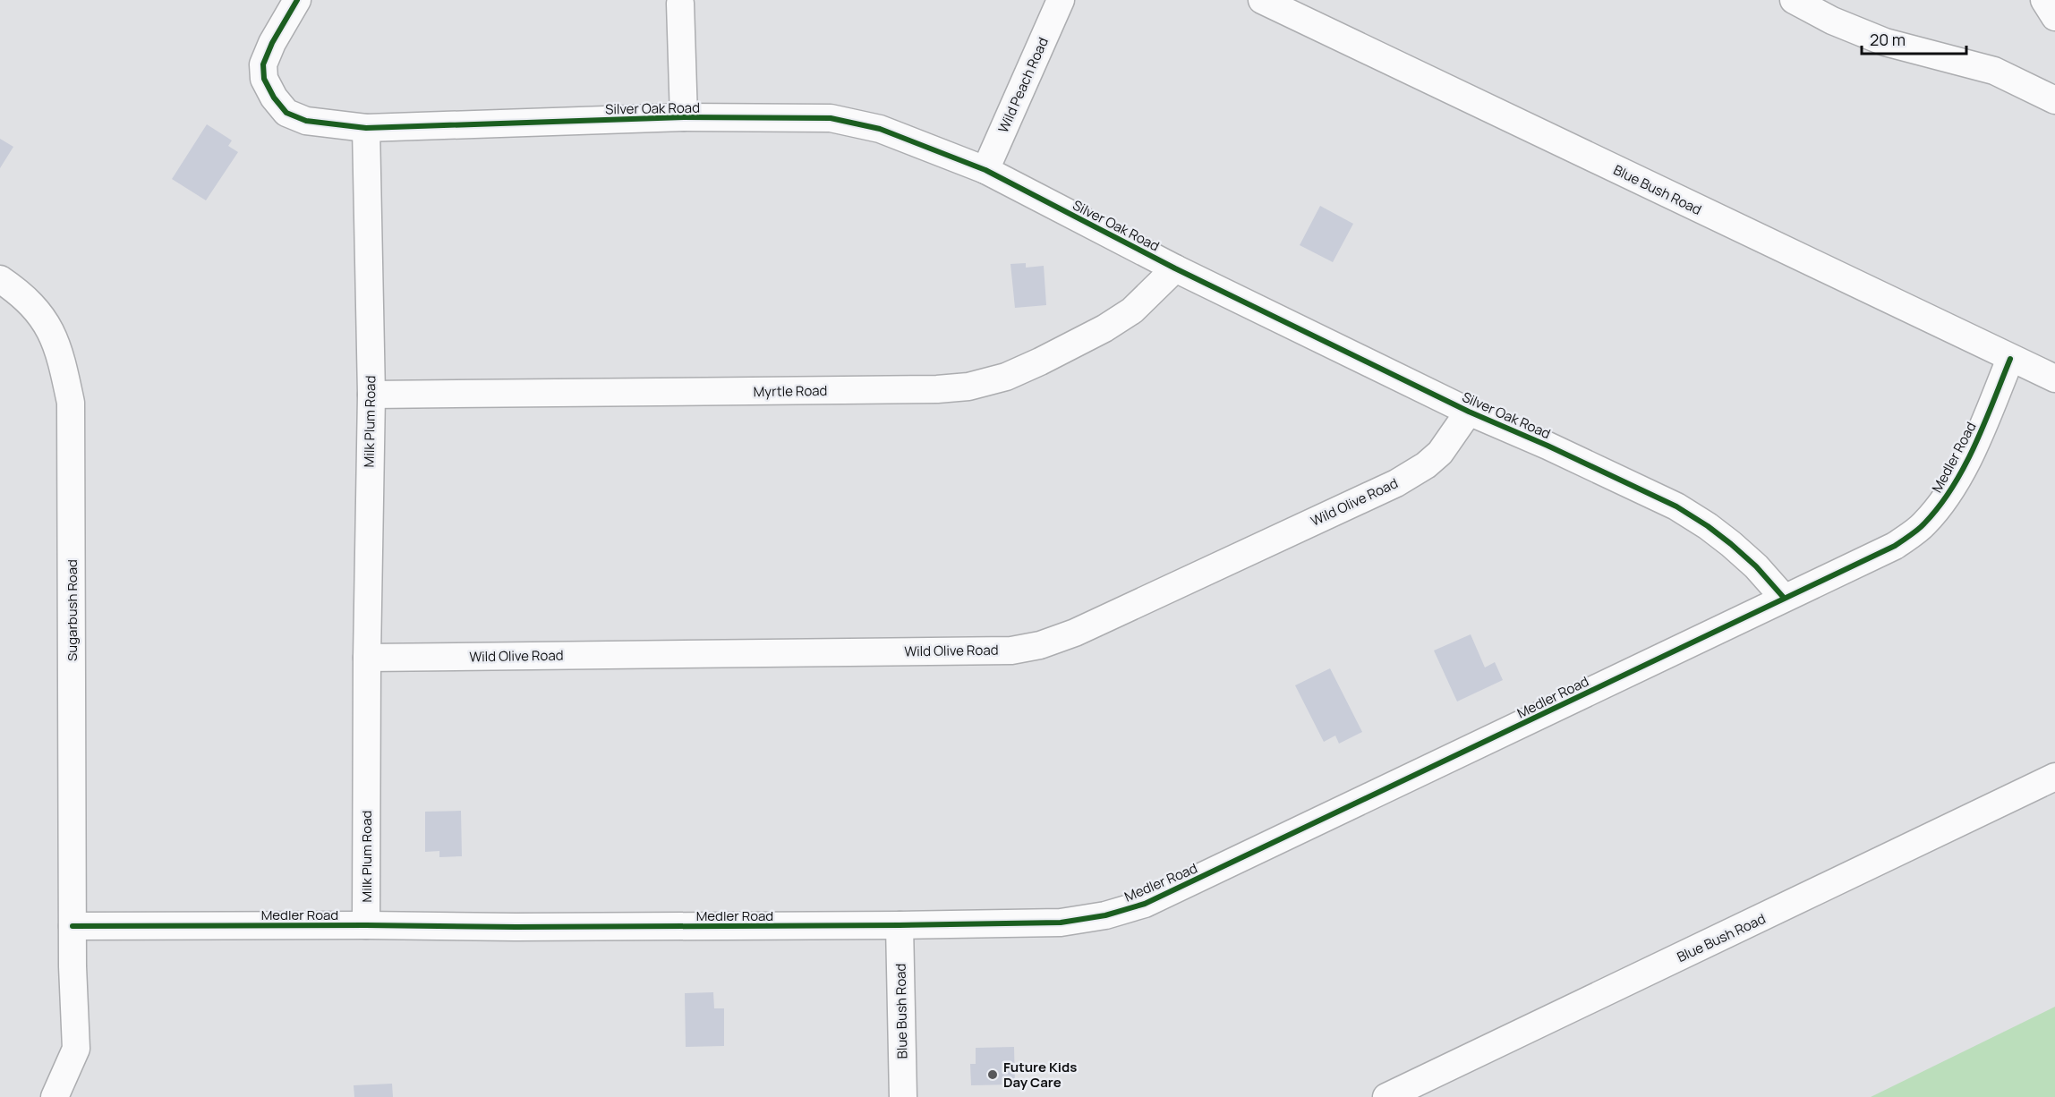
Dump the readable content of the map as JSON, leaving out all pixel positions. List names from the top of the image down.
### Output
{
  "streets": {
    "street": [
      "Wild Peach Road",
      "Silver Oak Road",
      "Blue Bush Road",
      "Myrtle Road",
      "Milk Plum Road",
      "Medler Road",
      "Wild Olive Road",
      "Sugarbush Road"
    ]
  },
  "crossings": [
    ["Wild Peach Road", "Silver Oak Road"],
    ["Silver Oak Road", "Myrtle Road"],
    ["Silver Oak Road", "Milk Plum Road"],
    ["Silver Oak Road", "Medler Road"],
    ["Silver Oak Road", "Wild Olive Road"],
    ["Blue Bush Road", "Medler Road"],
    ["Myrtle Road", "Milk Plum Road"],
    ["Milk Plum Road", "Medler Road"],
    ["Milk Plum Road", "Wild Olive Road"],
    ["Medler Road", "Sugarbush Road"]
  ],
  "places": ["Future Kids Day Care"],
  "scale_bar": "20 m"
}
